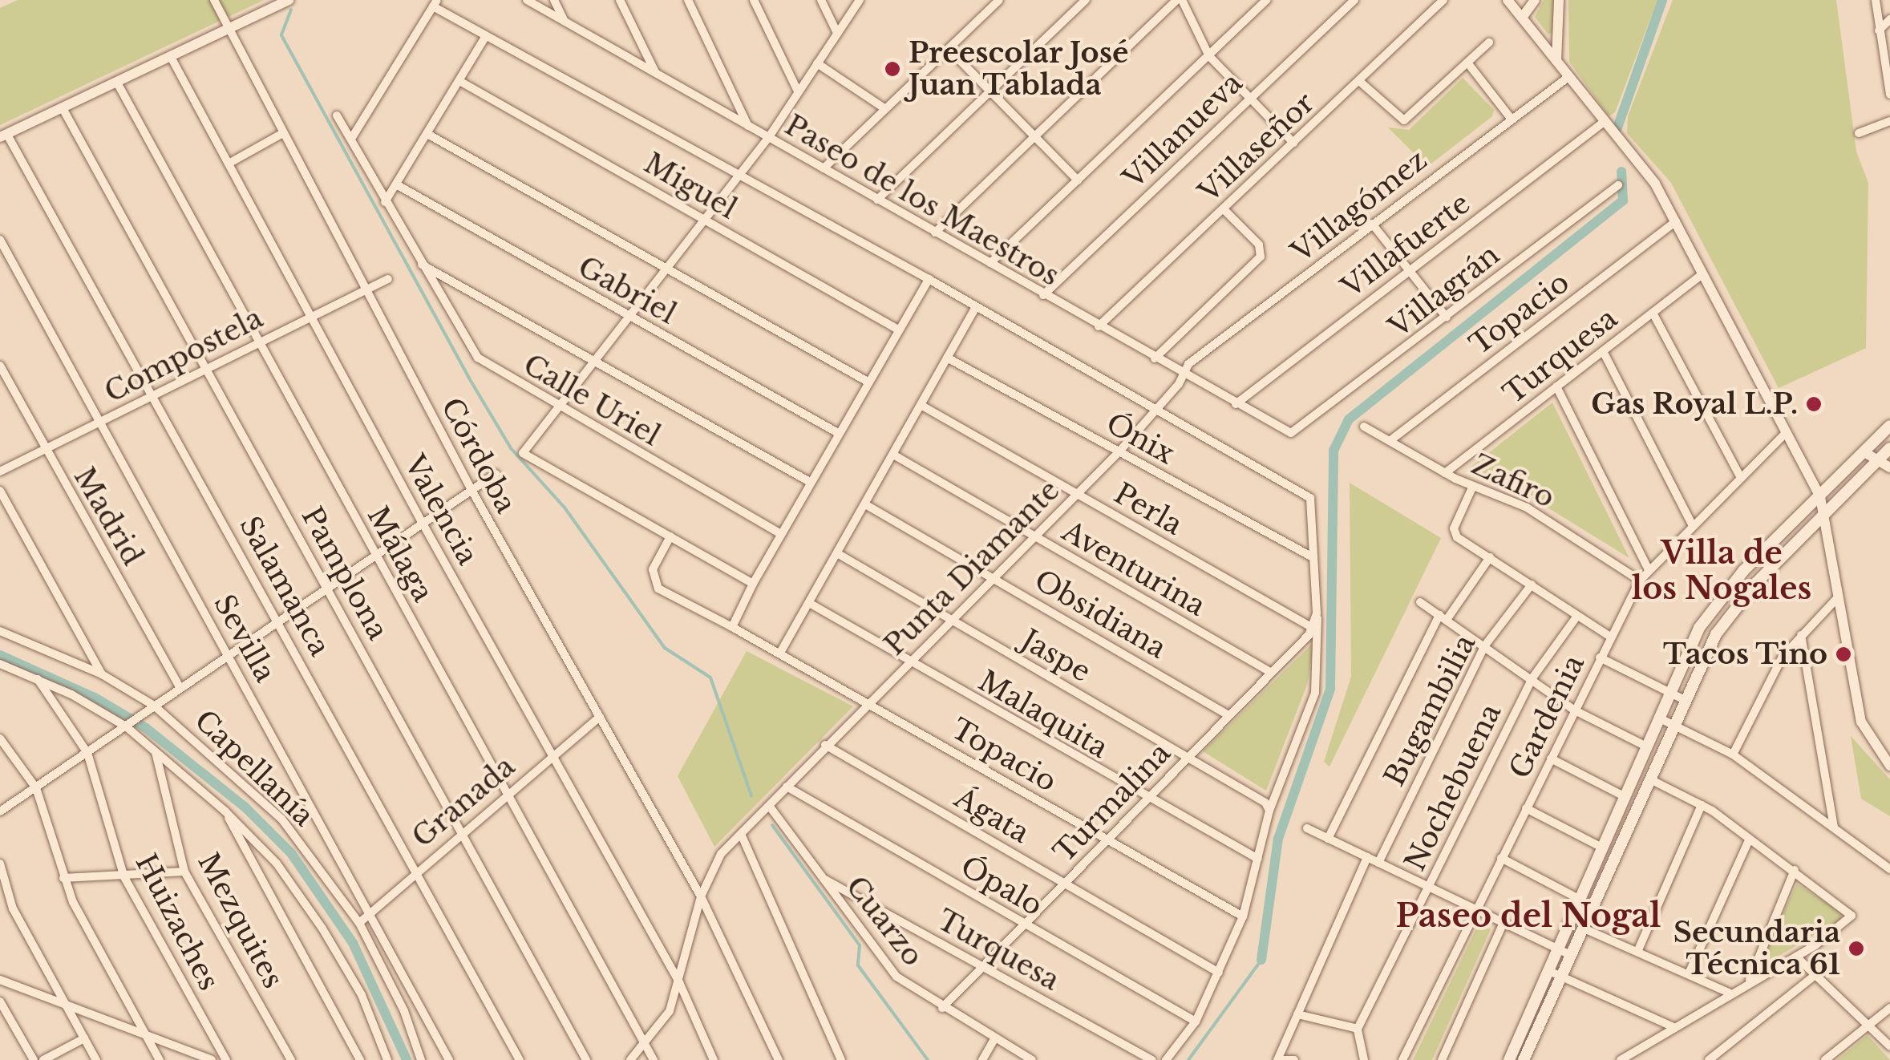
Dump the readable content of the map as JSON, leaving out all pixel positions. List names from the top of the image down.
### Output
{
  "streets": {
    "street": [
      "Villanueva",
      "Villaseñor",
      "Miguel",
      "Paseo de los Maestros",
      "Villagómez",
      "Villafuerte",
      "Gabriel",
      "Villagrán",
      "Topacio",
      "Compostela",
      "Turquesa",
      "Calle Uriel",
      "Ónix",
      "Córdoba",
      "Zafiro",
      "Perla",
      "Valencia",
      "Madrid",
      "Málaga",
      "Punta Diamante",
      "Aventurina",
      "Pamplona",
      "Salamanca",
      "Obsidiana",
      "Sevilla",
      "Jaspe",
      "Bugambilia",
      "Malaquita",
      "Gardenia",
      "Capellanía",
      "Nochebuena",
      "Granada",
      "Turmalina",
      "Ágata",
      "Ópalo",
      "Mezquites",
      "Cuarzo",
      "Huizaches"
    ]
  },
  "crossings": [
    ["Villanueva", "Paseo de los Maestros"],
    ["Villaseñor", "Paseo de los Maestros"],
    ["Paseo de los Maestros", "Villagómez"],
    ["Paseo de los Maestros", "Villafuerte"],
    ["Paseo de los Maestros", "Villagrán"],
    ["Paseo de los Maestros", "Punta Diamante"],
    ["Villagómez", "Punta Diamante"],
    ["Topacio", "Zafiro"],
    ["Topacio", "Punta Diamante"],
    ["Topacio", "Turmalina"],
    ["Compostela", "Córdoba"],
    ["Compostela", "Valencia"],
    ["Compostela", "Madrid"],
    ["Compostela", "Málaga"],
    ["Compostela", "Pamplona"],
    ["Compostela", "Salamanca"],
    ["Compostela", "Sevilla"],
    ["Turquesa", "Zafiro"],
    ["Turquesa", "Turmalina"],
    ["Turquesa", "Cuarzo"],
    ["Ónix", "Punta Diamante"],
    ["Córdoba", "Punta Diamante"],
    ["Córdoba", "Granada"],
    ["Zafiro", "Gardenia"],
    ["Perla", "Punta Diamante"],
    ["Perla", "Turmalina"],
    ["Valencia", "Punta Diamante"],
    ["Valencia", "Granada"],
    ["Málaga", "Punta Diamante"],
    ["Málaga", "Granada"],
    ["Punta Diamante", "Aventurina"],
    ["Punta Diamante", "Obsidiana"],
    ["Punta Diamante", "Jaspe"],
    ["Punta Diamante", "Malaquita"],
    ["Punta Diamante", "Ágata"],
    ["Punta Diamante", "Ópalo"],
    ["Punta Diamante", "Cuarzo"],
    ["Aventurina", "Turmalina"],
    ["Pamplona", "Granada"],
    ["Salamanca", "Granada"],
    ["Obsidiana", "Turmalina"],
    ["Sevilla", "Granada"],
    ["Jaspe", "Turmalina"],
    ["Malaquita", "Turmalina"],
    ["Capellanía", "Granada"],
    ["Capellanía", "Mezquites"],
    ["Capellanía", "Huizaches"],
    ["Turmalina", "Ágata"],
    ["Turmalina", "Ópalo"],
    ["Turmalina", "Cuarzo"]
  ],
  "districts": ["Villa de los Nogales", "Paseo del Nogal"],
  "places": [
    "Preescolar José Juan Tablada",
    "Gas Royal L.P.",
    "Tacos Tino",
    "Secundaria Técnica 61"
  ]
}
